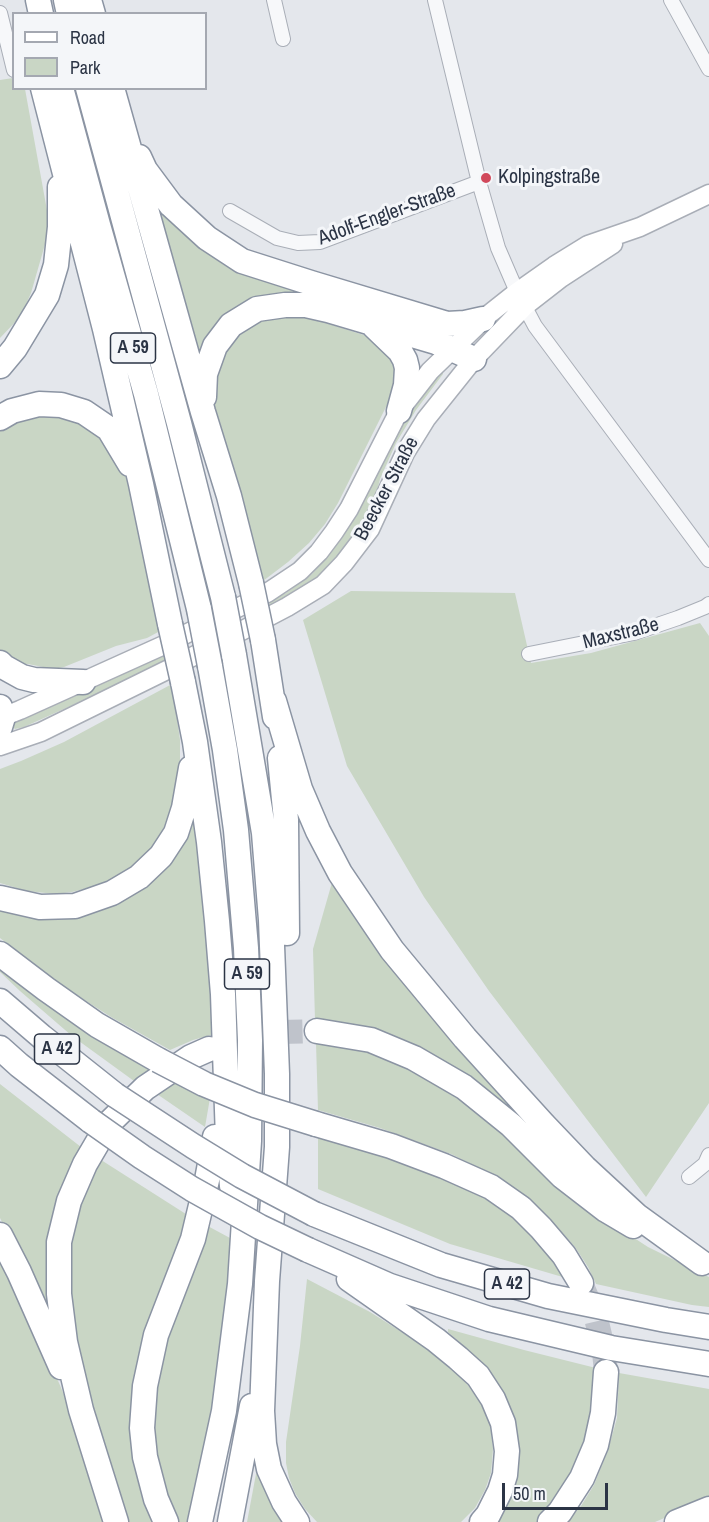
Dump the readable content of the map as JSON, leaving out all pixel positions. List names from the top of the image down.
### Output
{
  "streets": {
    "highway": ["A 59", "A 42"],
    "street": ["Adolf-Engler-Straße", "Beecker Straße", "Maxstraße"]
  },
  "places": ["Kolpingstraße"],
  "legend": ["Road", "Park"],
  "scale_bar": "50 m"
}
